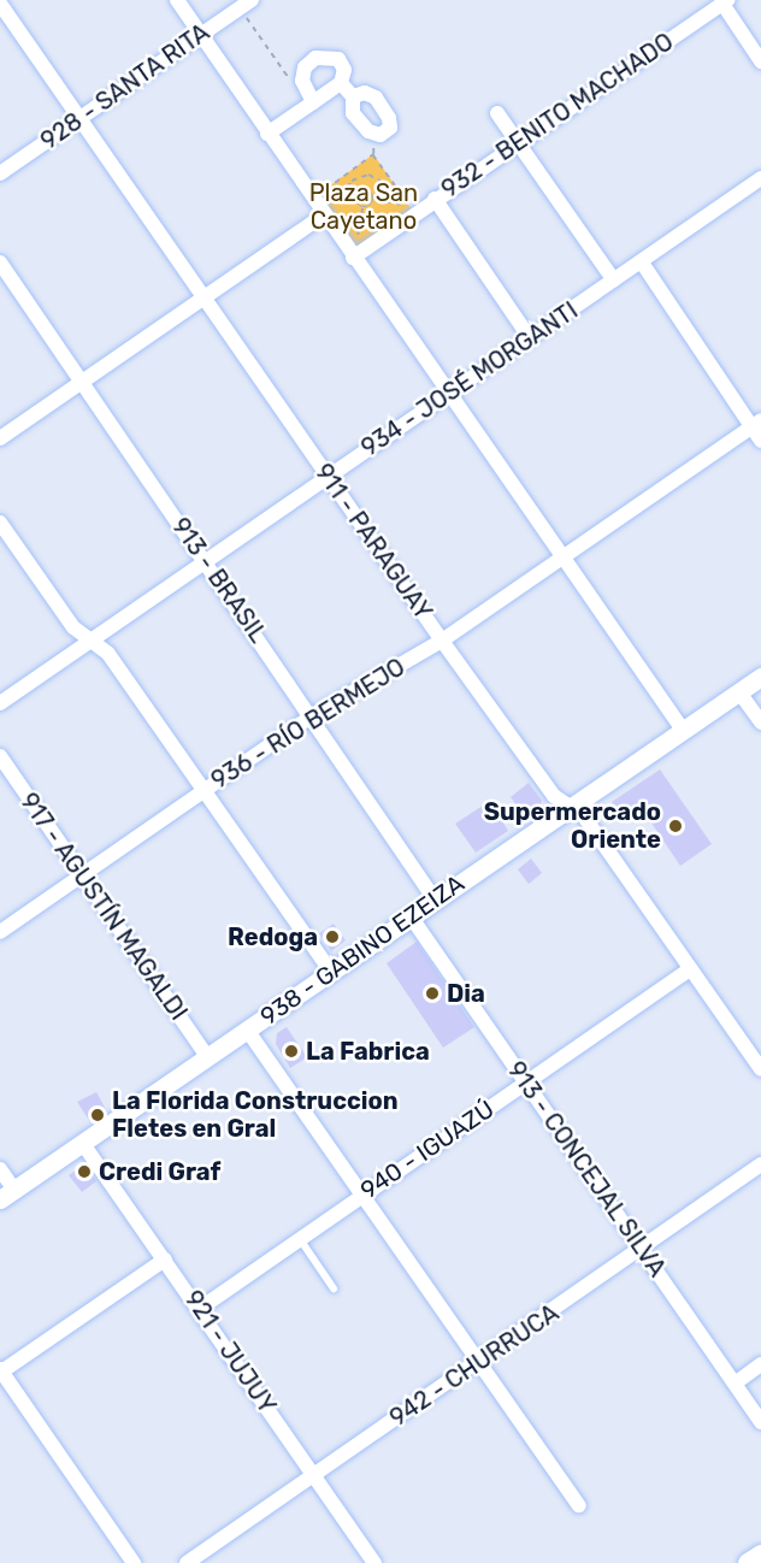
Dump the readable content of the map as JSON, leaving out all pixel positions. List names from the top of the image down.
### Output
{
  "streets": {
    "street": [
      "928 - SANTA RITA",
      "932 - BENITO MACHADO",
      "934 - JOSÉ MORGANTI",
      "911 - PARAGUAY",
      "913 - BRASIL",
      "936 - RÍO BERMEJO",
      "917 - AGUSTÍN MAGALDI",
      "938 - GABINO EZEIZA",
      "940 - IGUAZÚ",
      "913 - CONCEJAL SILVA",
      "921 - JUJUY",
      "942 - CHURRUCA"
    ]
  },
  "crossings": [
    ["928 - SANTA RITA", "911 - PARAGUAY"],
    ["934 - JOSÉ MORGANTI", "911 - PARAGUAY"],
    ["934 - JOSÉ MORGANTI", "913 - BRASIL"],
    ["911 - PARAGUAY", "936 - RÍO BERMEJO"],
    ["911 - PARAGUAY", "938 - GABINO EZEIZA"],
    ["911 - PARAGUAY", "940 - IGUAZÚ"],
    ["913 - BRASIL", "936 - RÍO BERMEJO"],
    ["913 - BRASIL", "938 - GABINO EZEIZA"],
    ["936 - RÍO BERMEJO", "917 - AGUSTÍN MAGALDI"],
    ["917 - AGUSTÍN MAGALDI", "938 - GABINO EZEIZA"],
    ["938 - GABINO EZEIZA", "913 - CONCEJAL SILVA"],
    ["938 - GABINO EZEIZA", "921 - JUJUY"],
    ["940 - IGUAZÚ", "913 - CONCEJAL SILVA"],
    ["940 - IGUAZÚ", "921 - JUJUY"],
    ["913 - CONCEJAL SILVA", "942 - CHURRUCA"],
    ["921 - JUJUY", "942 - CHURRUCA"]
  ],
  "parks": ["Plaza San Cayetano"],
  "places": [
    "Supermercado Oriente",
    "Redoga",
    "Dia",
    "La Fabrica",
    "La Florida Construccion Fletes en Gral",
    "Credi Graf"
  ]
}
